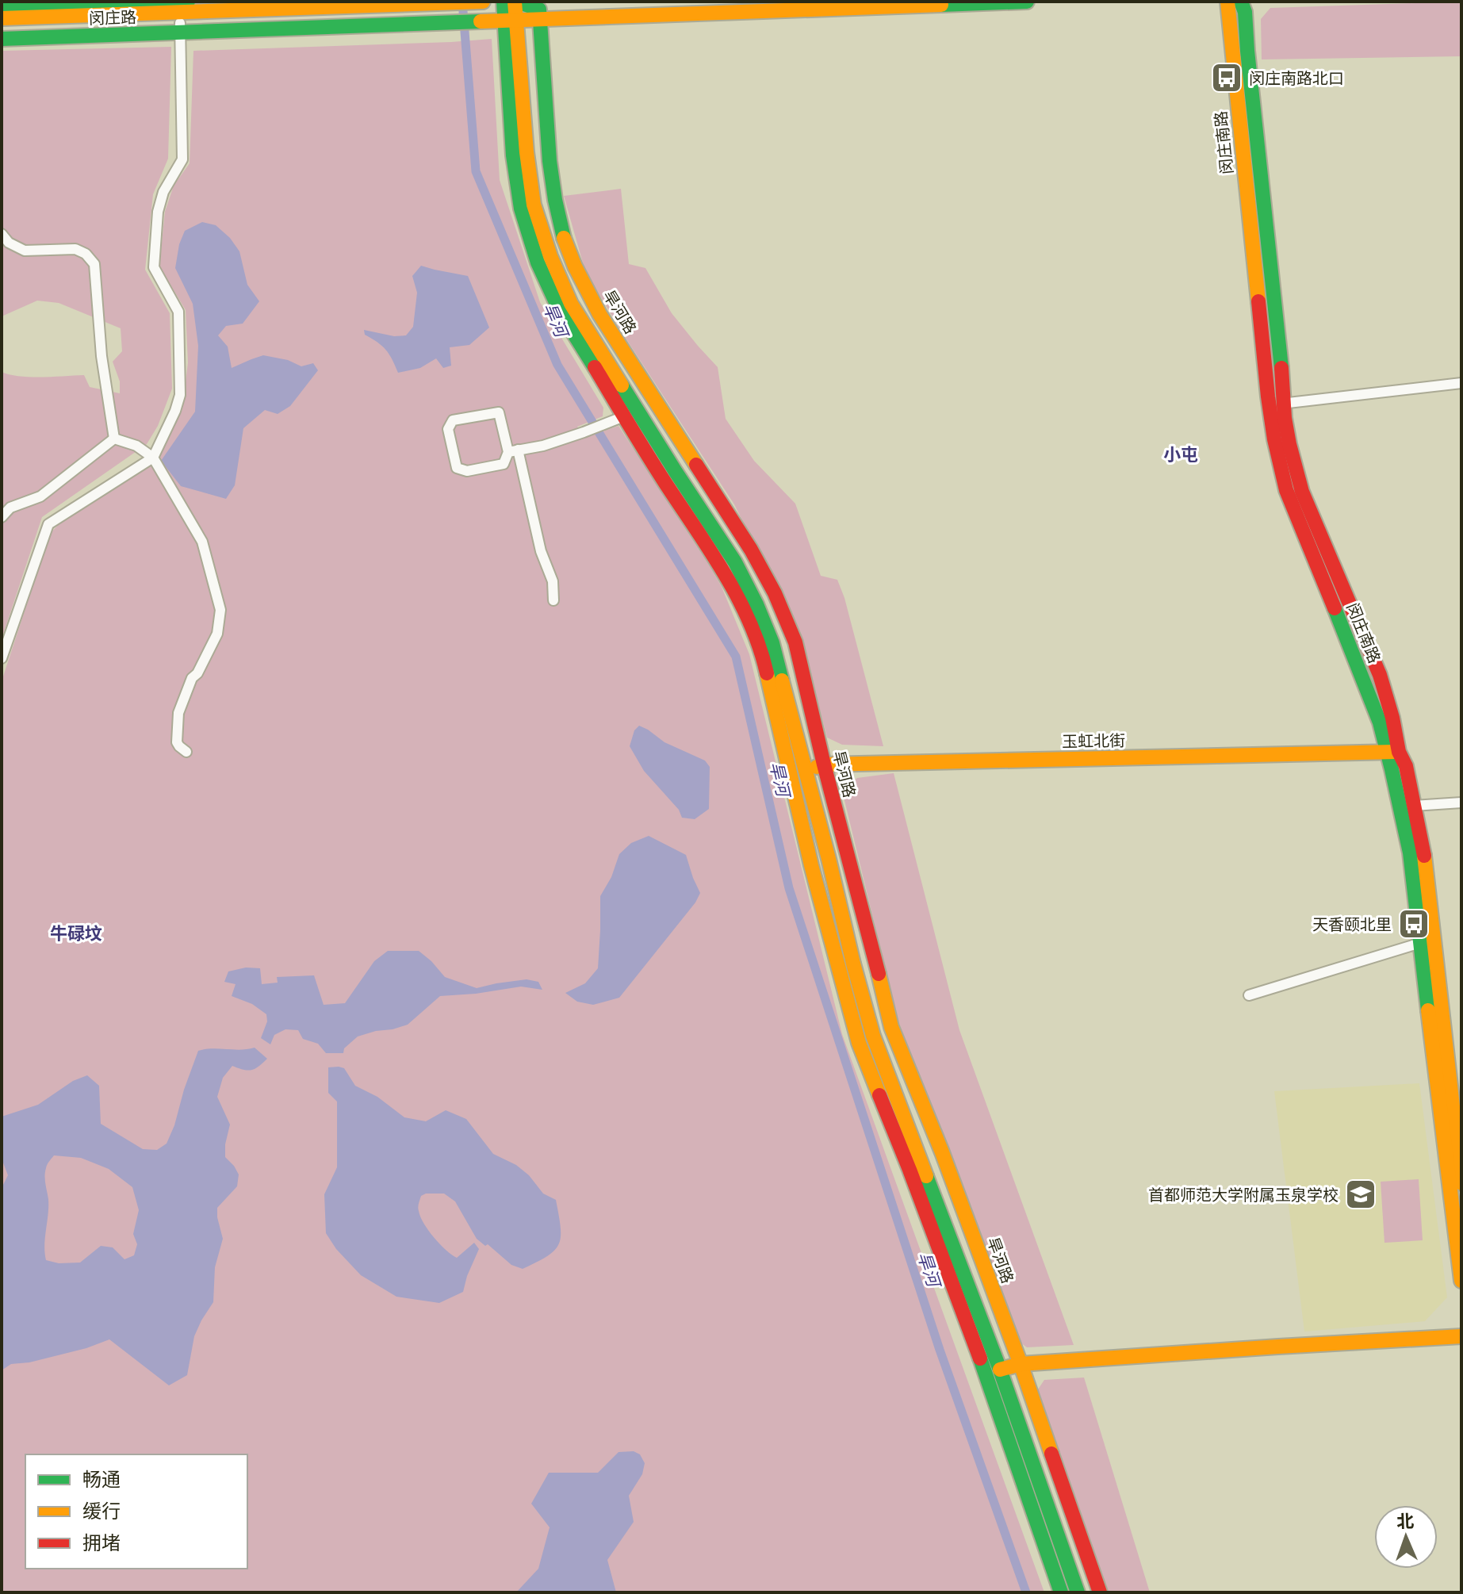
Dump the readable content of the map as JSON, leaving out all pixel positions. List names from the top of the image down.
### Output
{
  "streets": {
    "street": [
      "闵庄路",
      "闵庄南路",
      "旱河路",
      "玉虹北街"
    ]
  },
  "crossings": [
    ["闵庄南路", "玉虹北街"],
    ["旱河路", "玉虹北街"]
  ],
  "districts": ["小屯", "牛碌坟"],
  "water": ["旱河"],
  "places": {
    "bus stop": ["闵庄南路北口", "天香颐北里"],
    "school or university": ["首都师范大学附属玉泉学校"]
  },
  "legend": ["畅通", "缓行", "拥堵"],
  "north": "top"
}
